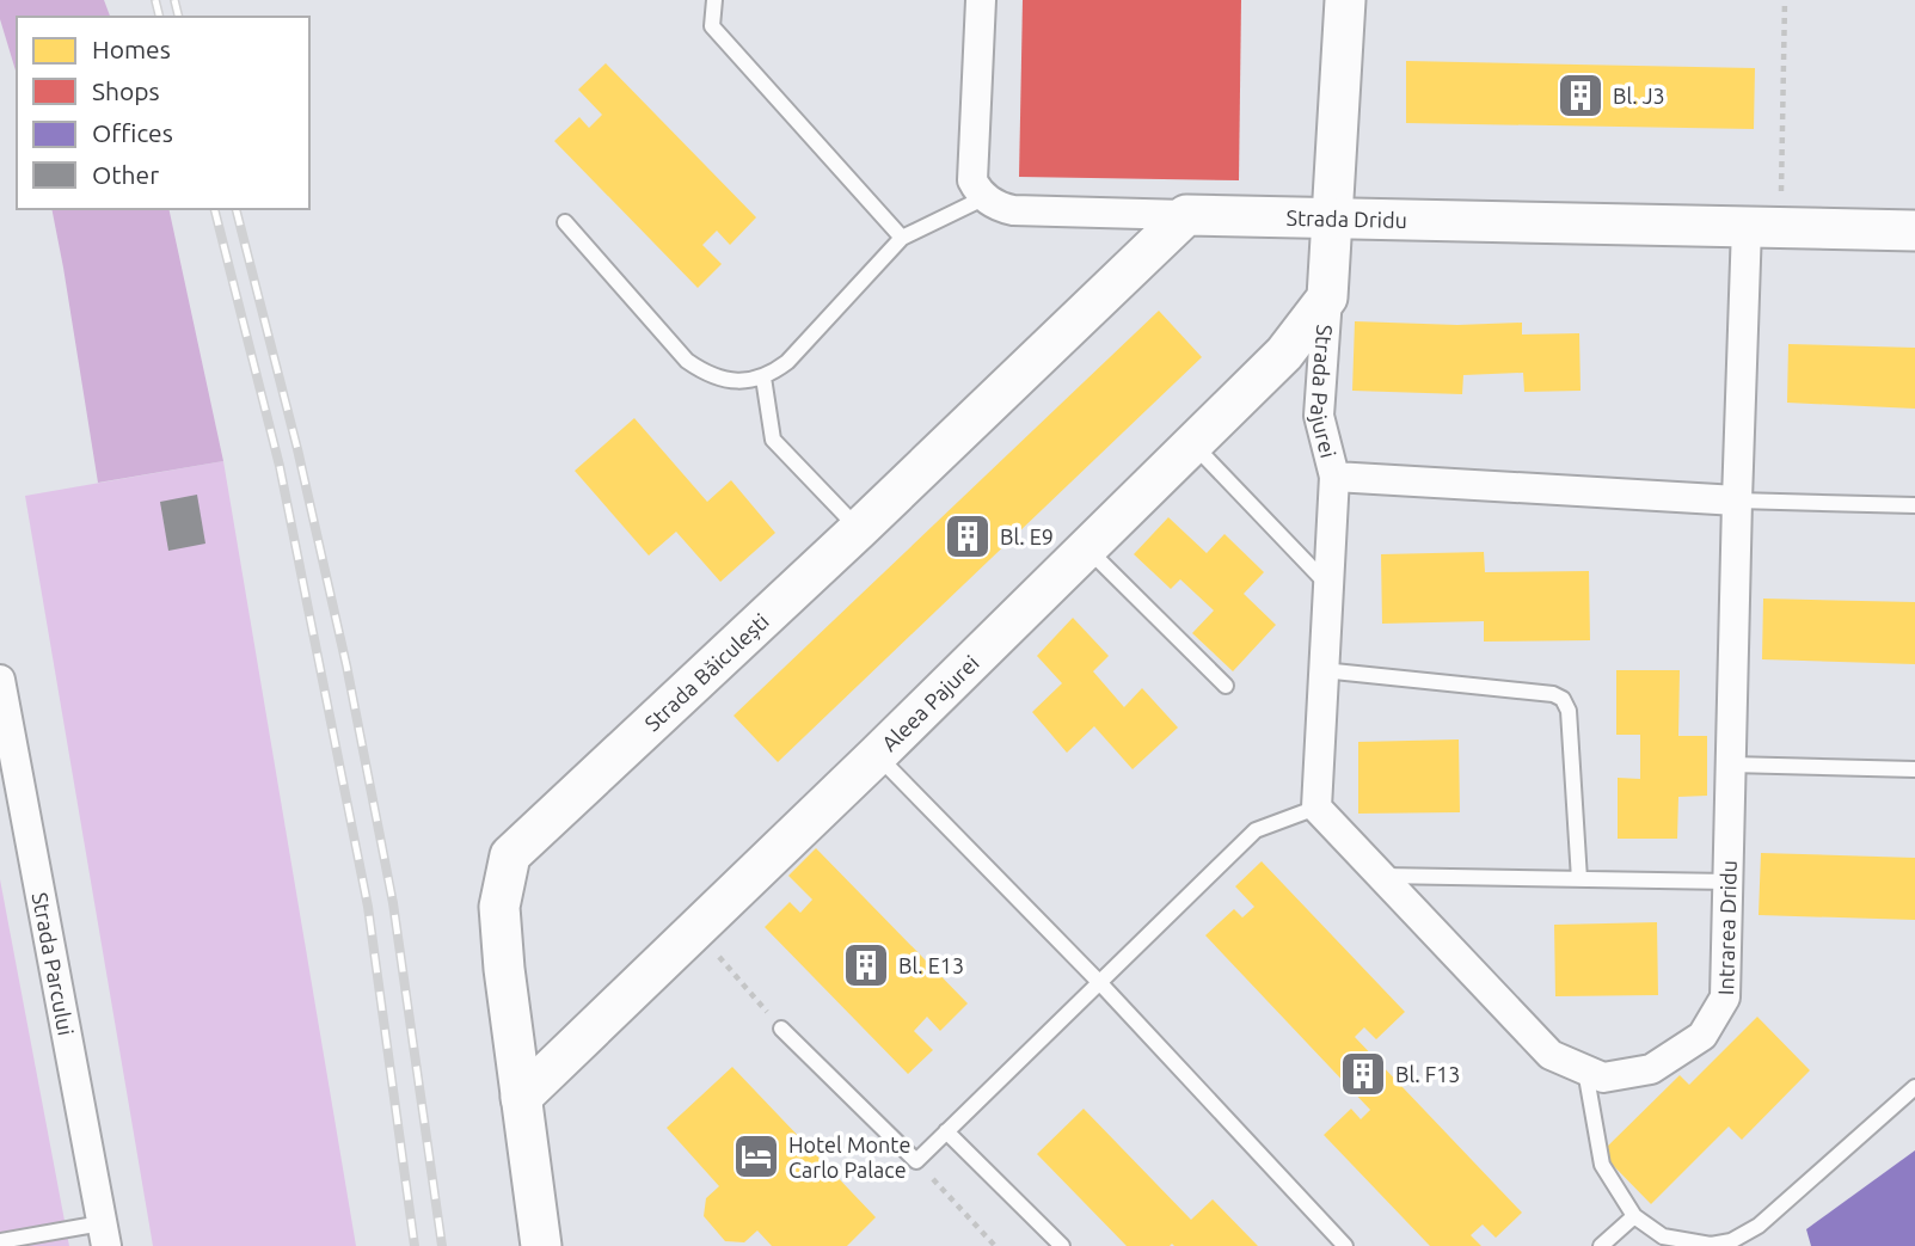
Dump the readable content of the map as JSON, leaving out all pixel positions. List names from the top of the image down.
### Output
{
  "streets": {
    "street": [
      "Strada Dridu",
      "Strada Pajurei",
      "Strada Băiculești",
      "Aleea Pajurei",
      "Intrarea Dridu",
      "Strada Parcului"
    ]
  },
  "crossings": [
    ["Strada Dridu", "Strada Pajurei"],
    ["Strada Dridu", "Strada Băiculești"],
    ["Strada Dridu", "Intrarea Dridu"],
    ["Strada Pajurei", "Aleea Pajurei"],
    ["Strada Pajurei", "Intrarea Dridu"],
    ["Strada Băiculești", "Aleea Pajurei"]
  ],
  "places": {
    "building": [
      "Bl. J3",
      "Bl. E9",
      "Bl. E13",
      "Bl. F13"
    ],
    "hotel": ["Hotel Monte Carlo Palace"]
  },
  "legend": [
    "Homes",
    "Shops",
    "Offices",
    "Other"
  ]
}
